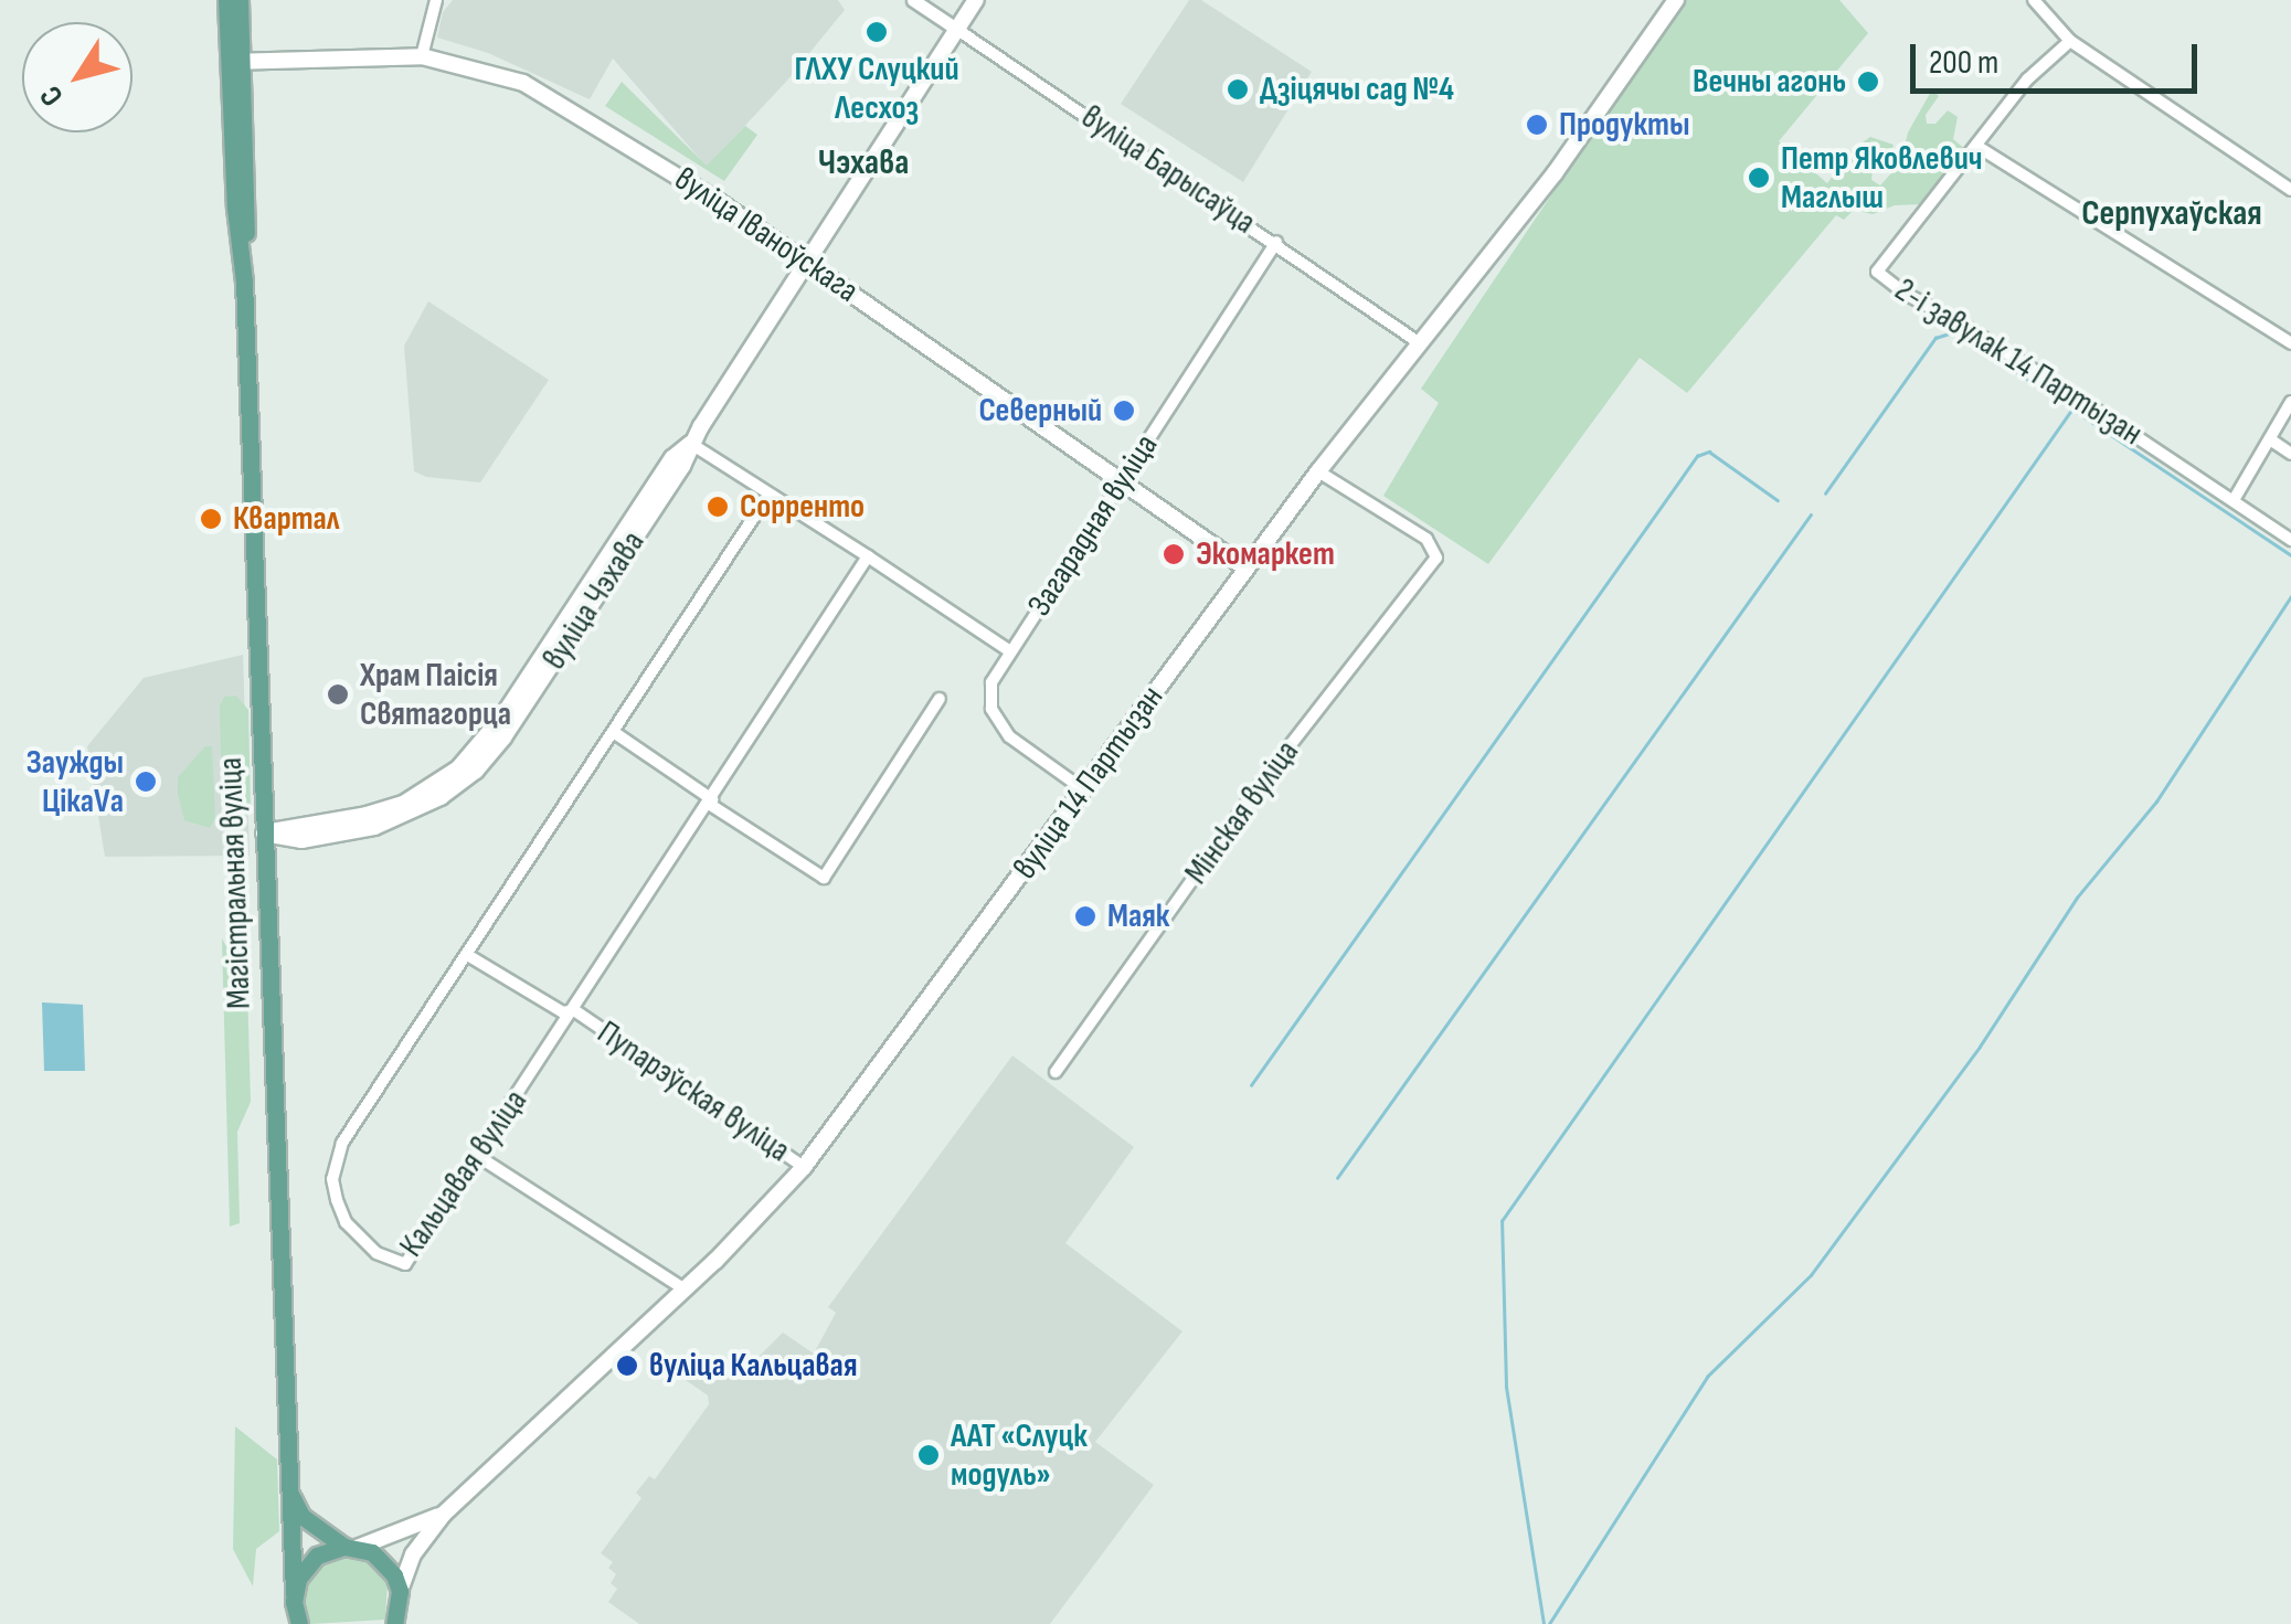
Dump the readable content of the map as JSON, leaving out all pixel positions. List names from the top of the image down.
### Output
{
  "streets": {
    "main road": [
      "вуліца Іваноўскага",
      "вуліца Чэхава",
      "вуліца 14 Партызан",
      "Магістральная вуліца"
    ],
    "street": [
      "вуліца Барысаўца",
      "2-і завулак 14 Партызан",
      "Загарадная вуліца",
      "Мінская вуліца",
      "Пупарэўская вуліца",
      "Кальцавая вуліца"
    ]
  },
  "crossings": [
    ["вуліца Барысаўца", "Загарадная вуліца"],
    ["вуліца Барысаўца", "вуліца Чэхава"],
    ["вуліца Барысаўца", "вуліца 14 Партызан"],
    ["вуліца Іваноўскага", "Загарадная вуліца"],
    ["вуліца Іваноўскага", "вуліца Чэхава"],
    ["вуліца Іваноўскага", "вуліца 14 Партызан"],
    ["вуліца Іваноўскага", "Магістральная вуліца"],
    ["Загарадная вуліца", "вуліца 14 Партызан"],
    ["вуліца Чэхава", "Магістральная вуліца"],
    ["вуліца 14 Партызан", "Мінская вуліца"],
    ["вуліца 14 Партызан", "Пупарэўская вуліца"],
    ["Пупарэўская вуліца", "Кальцавая вуліца"]
  ],
  "districts": ["Чэхава", "Серпухаўская"],
  "places": [
    "ГЛХУ Слуцкий Лесхоз",
    "Вечны агонь",
    "Дзіцячы сад №4",
    "Продукты",
    "Петр Яковлевич Маглыш",
    "Северный",
    "Сорренто",
    "Квартал",
    "Экомаркет",
    "Храм Паісія Святагорца",
    "Заужды ЦікаVа",
    "Маяк",
    "вуліца Кальцавая",
    "ААТ «Слуцк модуль»"
  ],
  "scale_bar": "200 m",
  "north": "bottom left"
}
